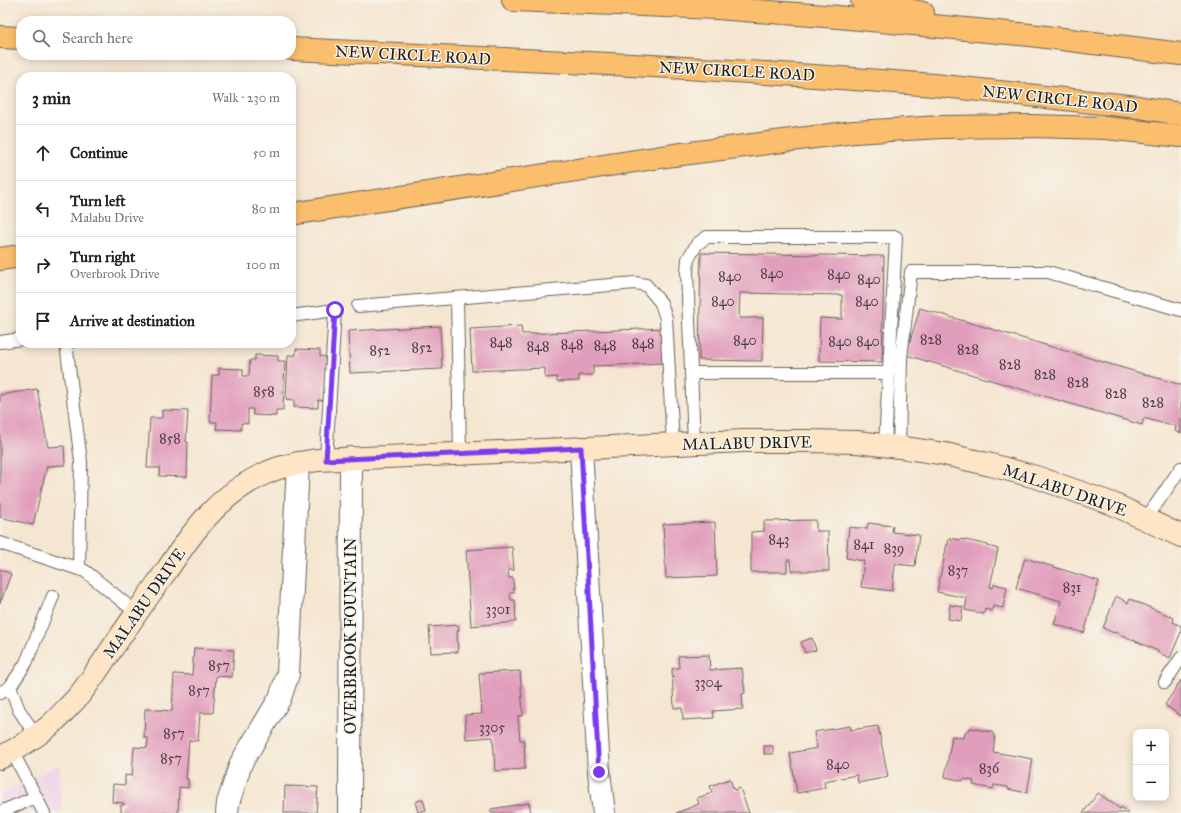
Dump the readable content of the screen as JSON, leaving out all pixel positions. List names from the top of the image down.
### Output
{
  "streets": {
    "highway": ["NEW CIRCLE ROAD"],
    "street": ["MALABU DRIVE", "OVERBROOK FOUNTAIN"]
  },
  "crossings": [
    ["MALABU DRIVE", "OVERBROOK FOUNTAIN"]
  ],
  "house_numbers": [
    "840",
    "840",
    "840",
    "840",
    "840",
    "840",
    "828",
    "840",
    "840",
    "840",
    "848",
    "848",
    "848",
    "848",
    "848",
    "852",
    "828",
    "852",
    "828",
    "828",
    "828",
    "858",
    "828",
    "828",
    "858",
    "843",
    "841",
    "839",
    "837",
    "831",
    "3301",
    "857",
    "3304",
    "857",
    "3305",
    "857",
    "857",
    "840",
    "836"
  ],
  "page": {
    "search": "Search here",
    "heading": ["3 min", "Walk · 230 m"],
    "list": [
      ["Continue", "50 m"],
      ["Turn left", "Malabu Drive", "80 m"],
      ["Turn right", "Overbrook Drive", "100 m"],
      "Arrive at destination"
    ],
    "map_buttons": ["+", "−"]
  }
}
